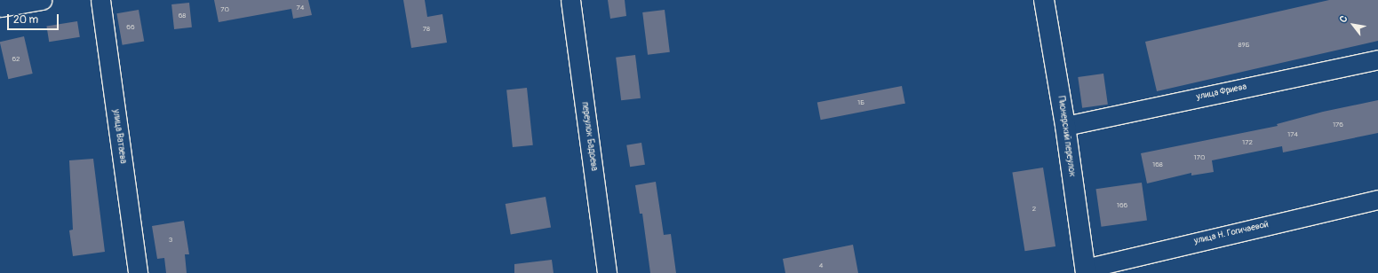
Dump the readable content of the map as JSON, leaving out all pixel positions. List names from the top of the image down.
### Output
{
  "streets": {
    "street": [
      "улица Фриева",
      "улица Ватаева",
      "переулок Бадоева",
      "Пионерский переулок",
      "улица Н. Гогичаевой"
    ]
  },
  "crossings": [
    ["улица Фриева", "Пионерский переулок"],
    ["Пионерский переулок", "улица Н. Гогичаевой"]
  ],
  "house_numbers": [
    "74",
    "70",
    "68",
    "66",
    "78",
    "89Б",
    "62",
    "1Б",
    "176",
    "174",
    "172",
    "170",
    "168",
    "166",
    "2",
    "3",
    "4"
  ],
  "scale_bar": "20 m",
  "north": "top left"
}
